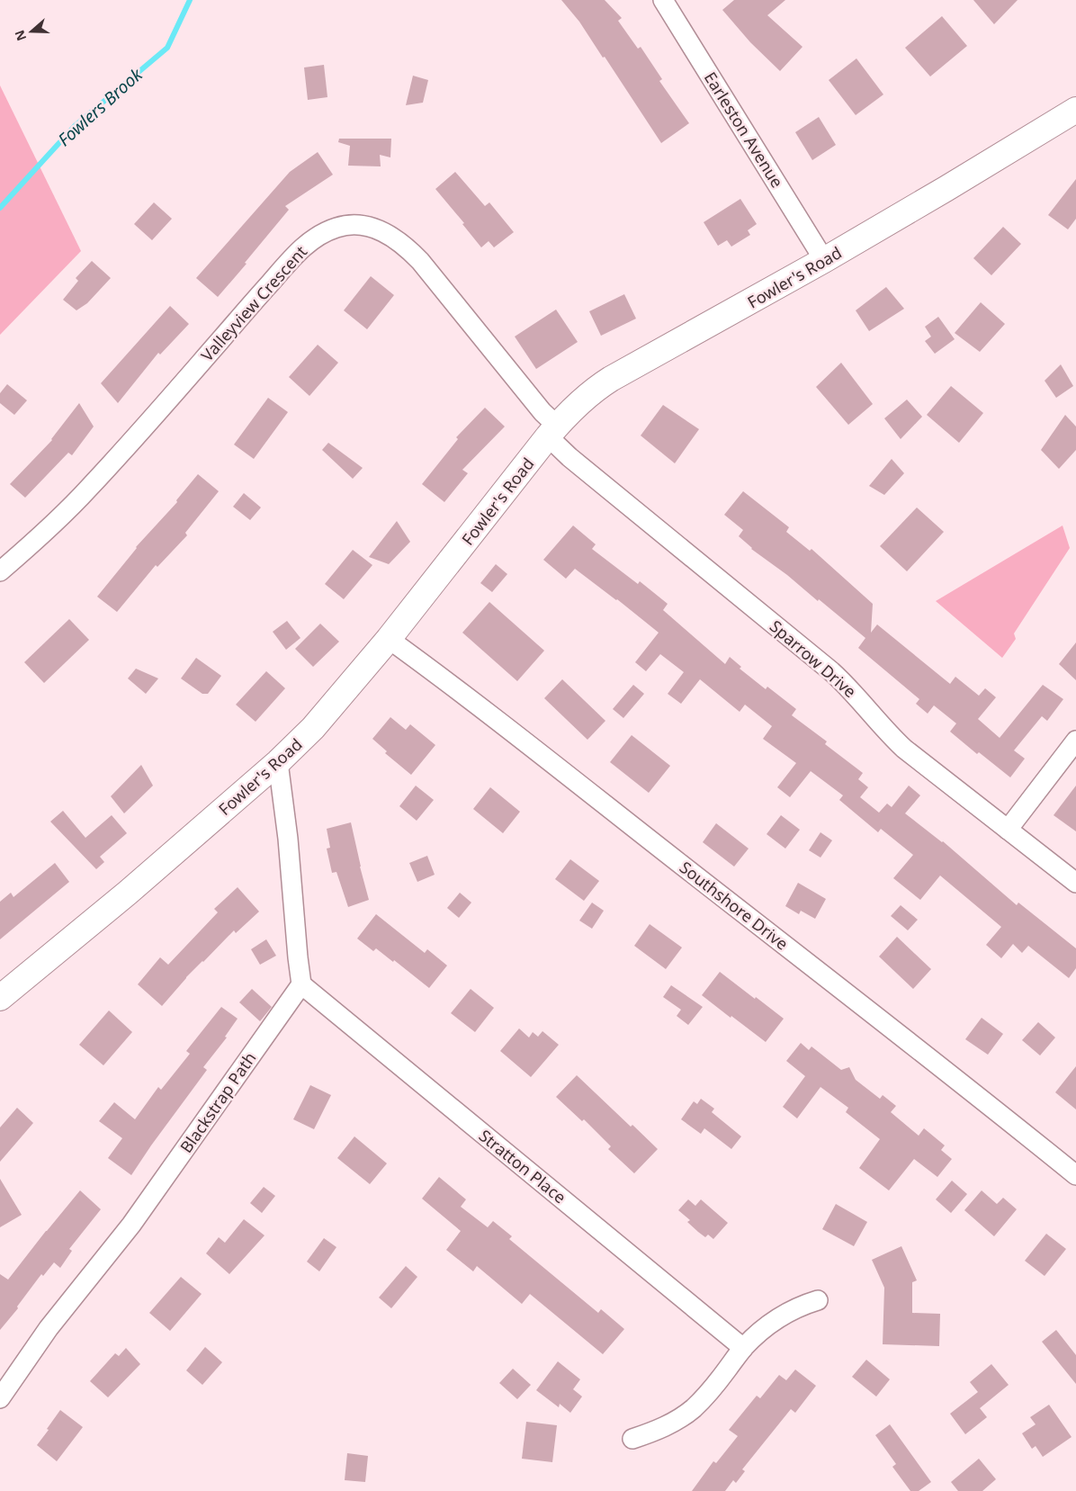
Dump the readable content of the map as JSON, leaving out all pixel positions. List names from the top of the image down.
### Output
{
  "streets": {
    "street": [
      "Earleston Avenue",
      "Fowler's Road",
      "Valleyview Crescent",
      "Sparrow Drive",
      "Southshore Drive",
      "Blackstrap Path",
      "Stratton Place"
    ]
  },
  "crossings": [
    ["Earleston Avenue", "Fowler's Road"],
    ["Fowler's Road", "Valleyview Crescent"],
    ["Fowler's Road", "Sparrow Drive"],
    ["Fowler's Road", "Southshore Drive"],
    ["Valleyview Crescent", "Sparrow Drive"],
    ["Blackstrap Path", "Stratton Place"]
  ],
  "water": ["Fowlers Brook"],
  "north": "left"
}
